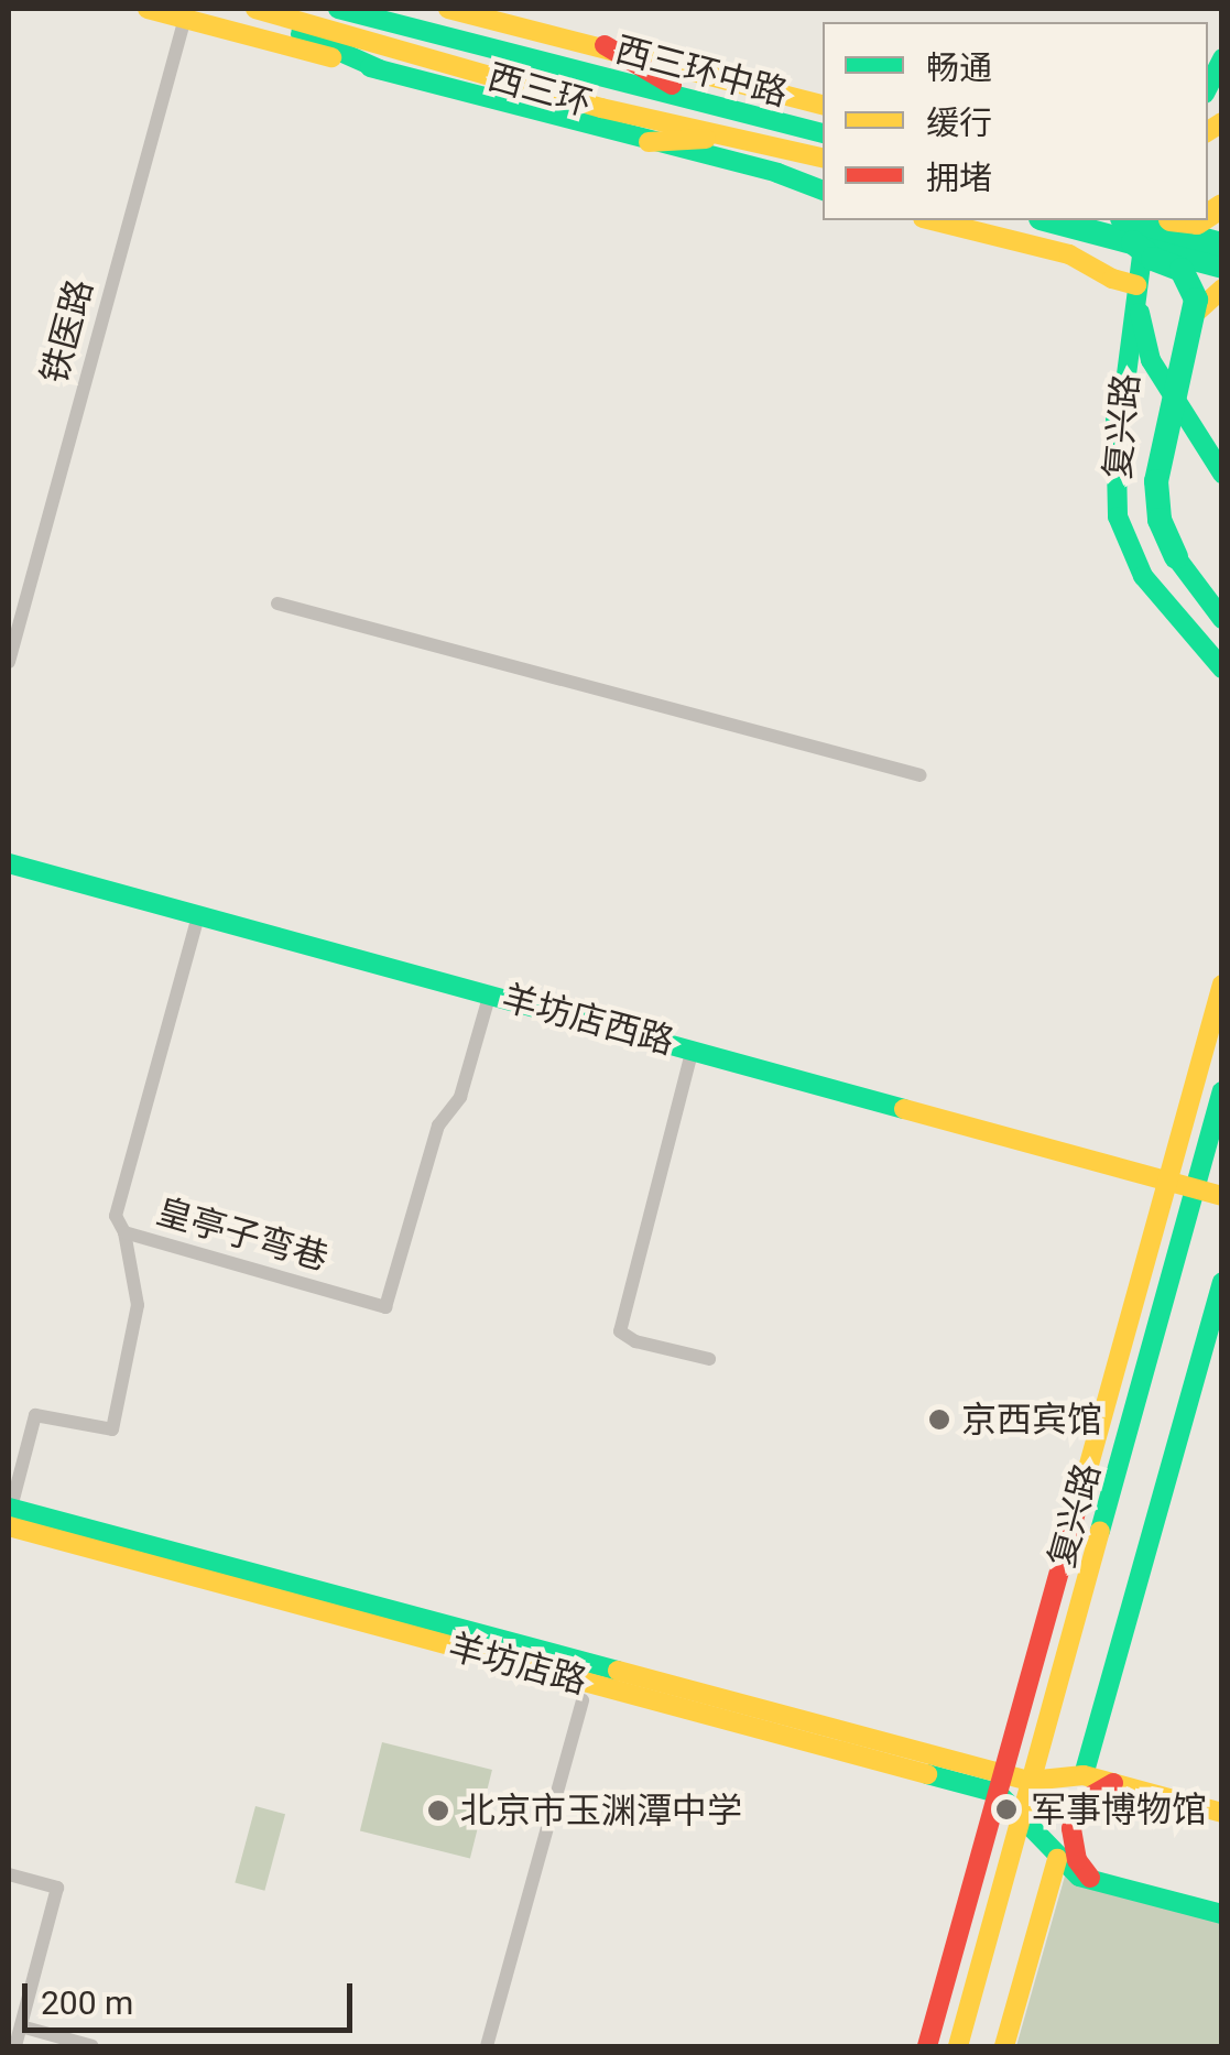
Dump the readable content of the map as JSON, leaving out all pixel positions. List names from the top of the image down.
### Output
{
  "streets": {
    "main road": [
      "西三环中路",
      "西三环",
      "复兴路",
      "羊坊店西路",
      "羊坊店路"
    ],
    "street": ["铁医路", "皇亭子弯巷"]
  },
  "crossings": [
    ["复兴路", "羊坊店西路"],
    ["复兴路", "羊坊店路"],
    ["羊坊店西路", "皇亭子弯巷"],
    ["皇亭子弯巷", "羊坊店路"]
  ],
  "places": ["京西宾馆", "军事博物馆", "北京市玉渊潭中学"],
  "legend": ["畅通", "缓行", "拥堵"],
  "scale_bar": "200 m"
}
